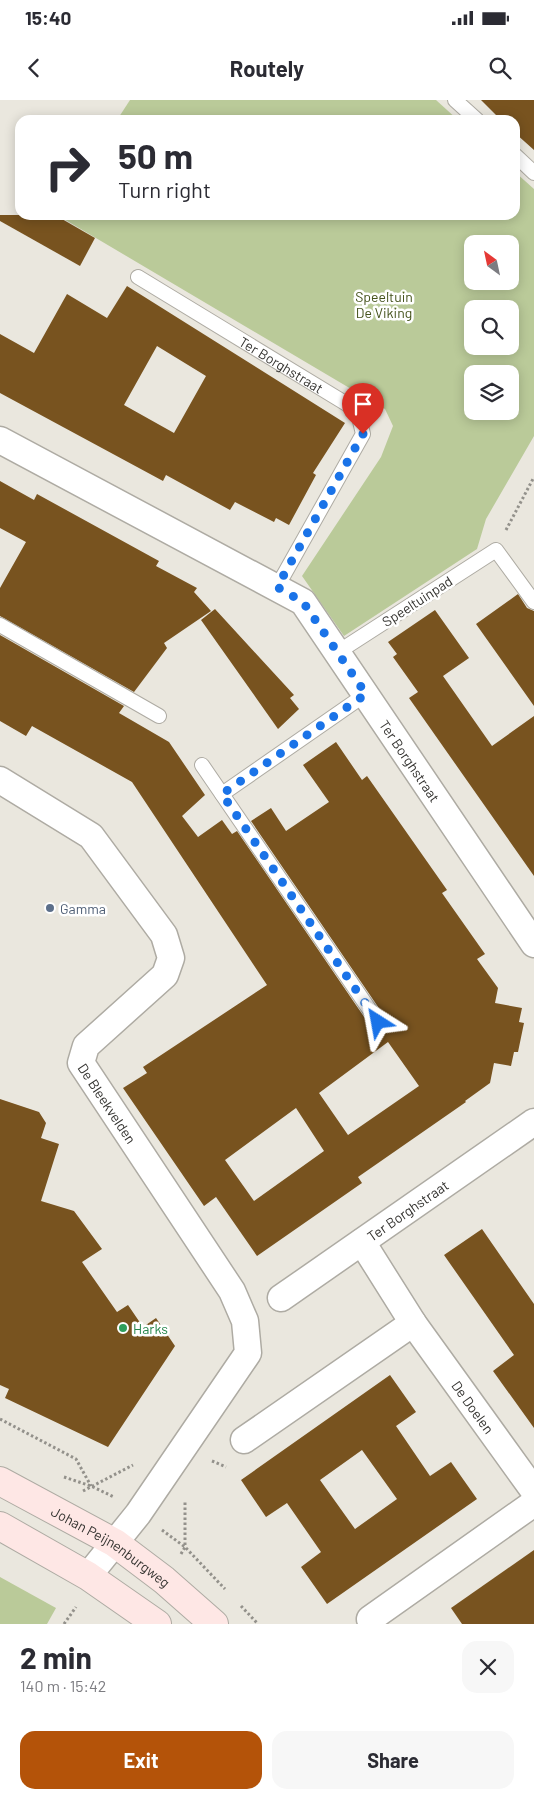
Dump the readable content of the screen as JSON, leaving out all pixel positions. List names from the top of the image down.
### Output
{
  "streets": {
    "main road": ["Johan Peijnenburgweg"],
    "street": ["Ter Borghstraat", "De Bleekvelden", "De Doelen"],
    "lane": ["Speeltuinpad"]
  },
  "crossings": [
    ["Ter Borghstraat", "Speeltuinpad"],
    ["Ter Borghstraat", "De Doelen"],
    ["De Bleekvelden", "Johan Peijnenburgweg"]
  ],
  "parks": ["Speeltuin De Viking"],
  "places": ["Gamma", "Harks"],
  "north": "top left",
  "page": {
    "status": "15:40",
    "header": "Routely",
    "turn": ["50 m", "Turn right"],
    "heading": ["2 min", "140 m · 15:42"],
    "buttons": ["Exit", "Share"]
  }
}
